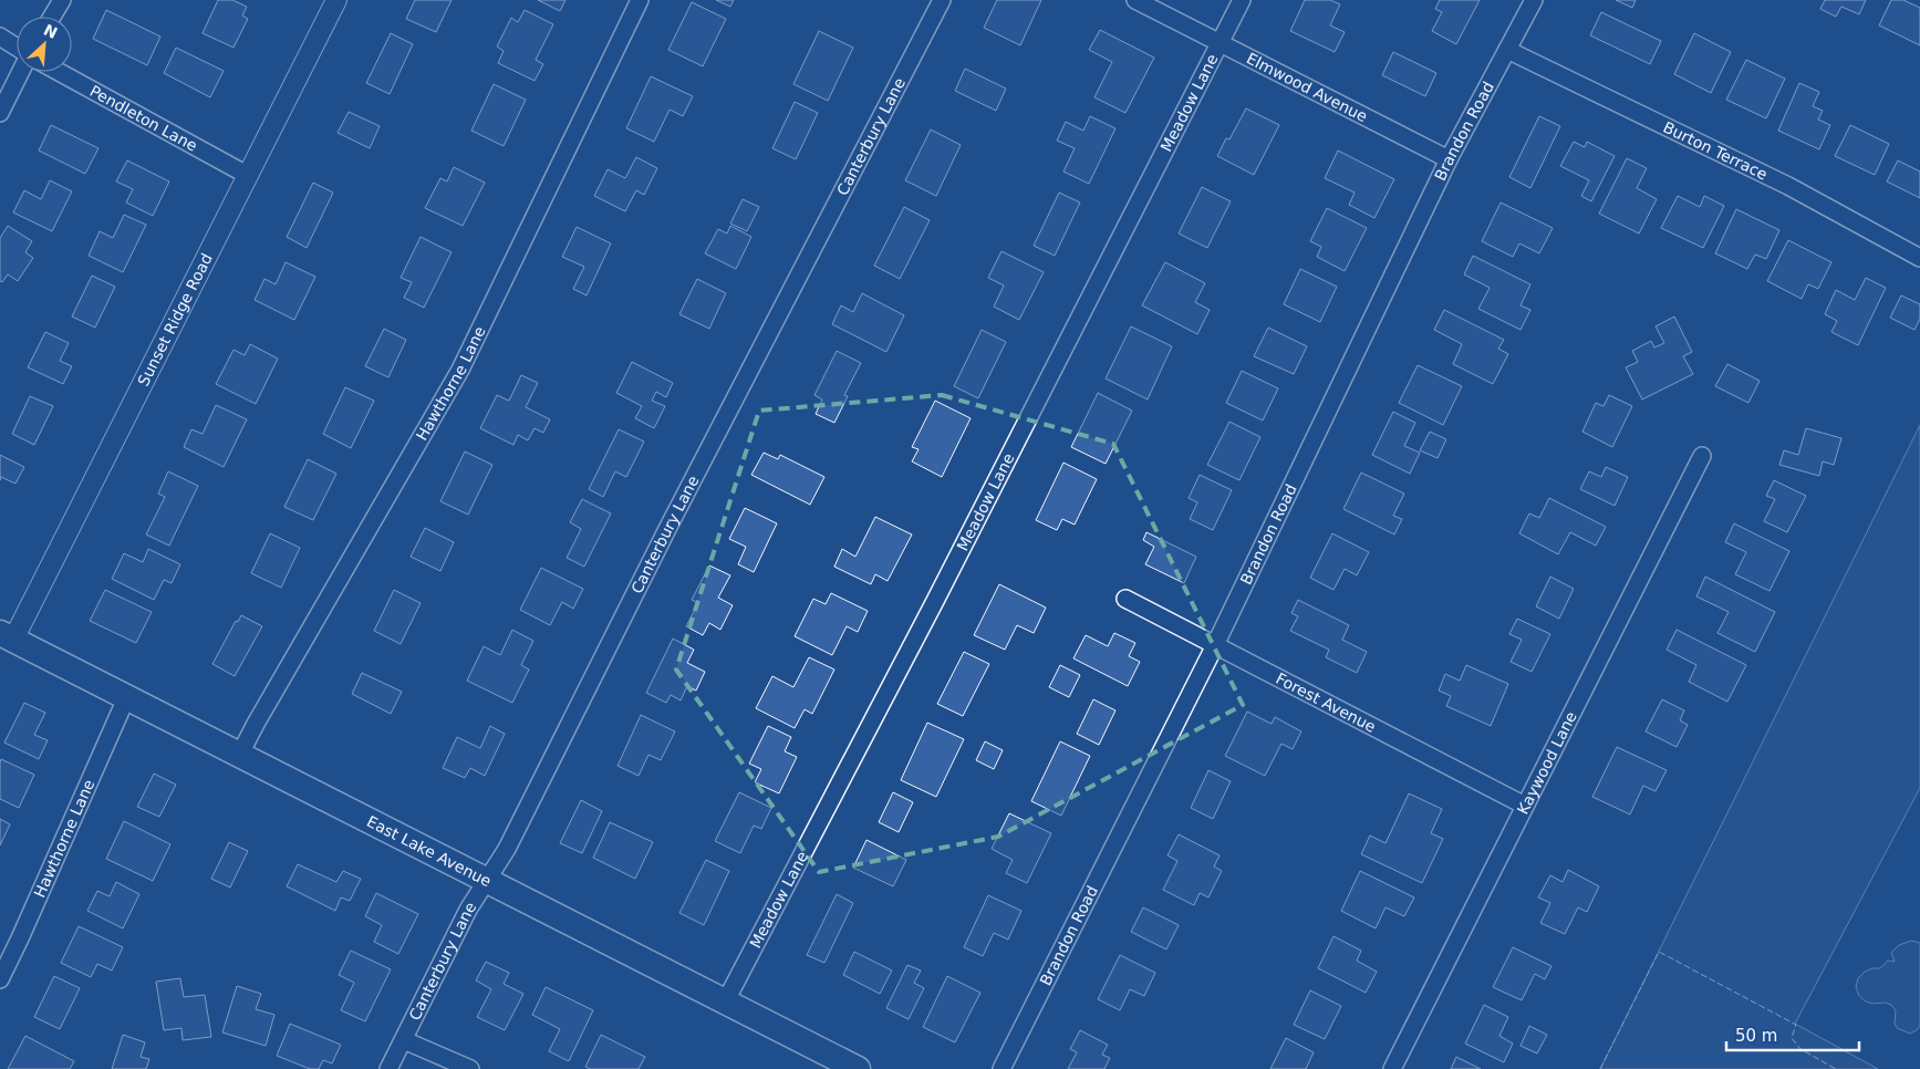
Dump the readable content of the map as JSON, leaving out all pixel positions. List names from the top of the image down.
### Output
{
  "streets": {
    "main road": ["East Lake Avenue"],
    "street": [
      "Elmwood Avenue",
      "Meadow Lane",
      "Pendleton Lane",
      "Brandon Road",
      "Canterbury Lane",
      "Burton Terrace",
      "Sunset Ridge Road",
      "Hawthorne Lane",
      "Forest Avenue",
      "Kaywood Lane"
    ]
  },
  "crossings": [
    ["Elmwood Avenue", "Meadow Lane"],
    ["Elmwood Avenue", "Brandon Road"],
    ["Meadow Lane", "East Lake Avenue"],
    ["Pendleton Lane", "Sunset Ridge Road"],
    ["Brandon Road", "Burton Terrace"],
    ["Brandon Road", "Forest Avenue"],
    ["Canterbury Lane", "East Lake Avenue"],
    ["Sunset Ridge Road", "East Lake Avenue"],
    ["Hawthorne Lane", "East Lake Avenue"],
    ["Forest Avenue", "Kaywood Lane"]
  ],
  "scale_bar": "50 m",
  "north": "top right"
}
